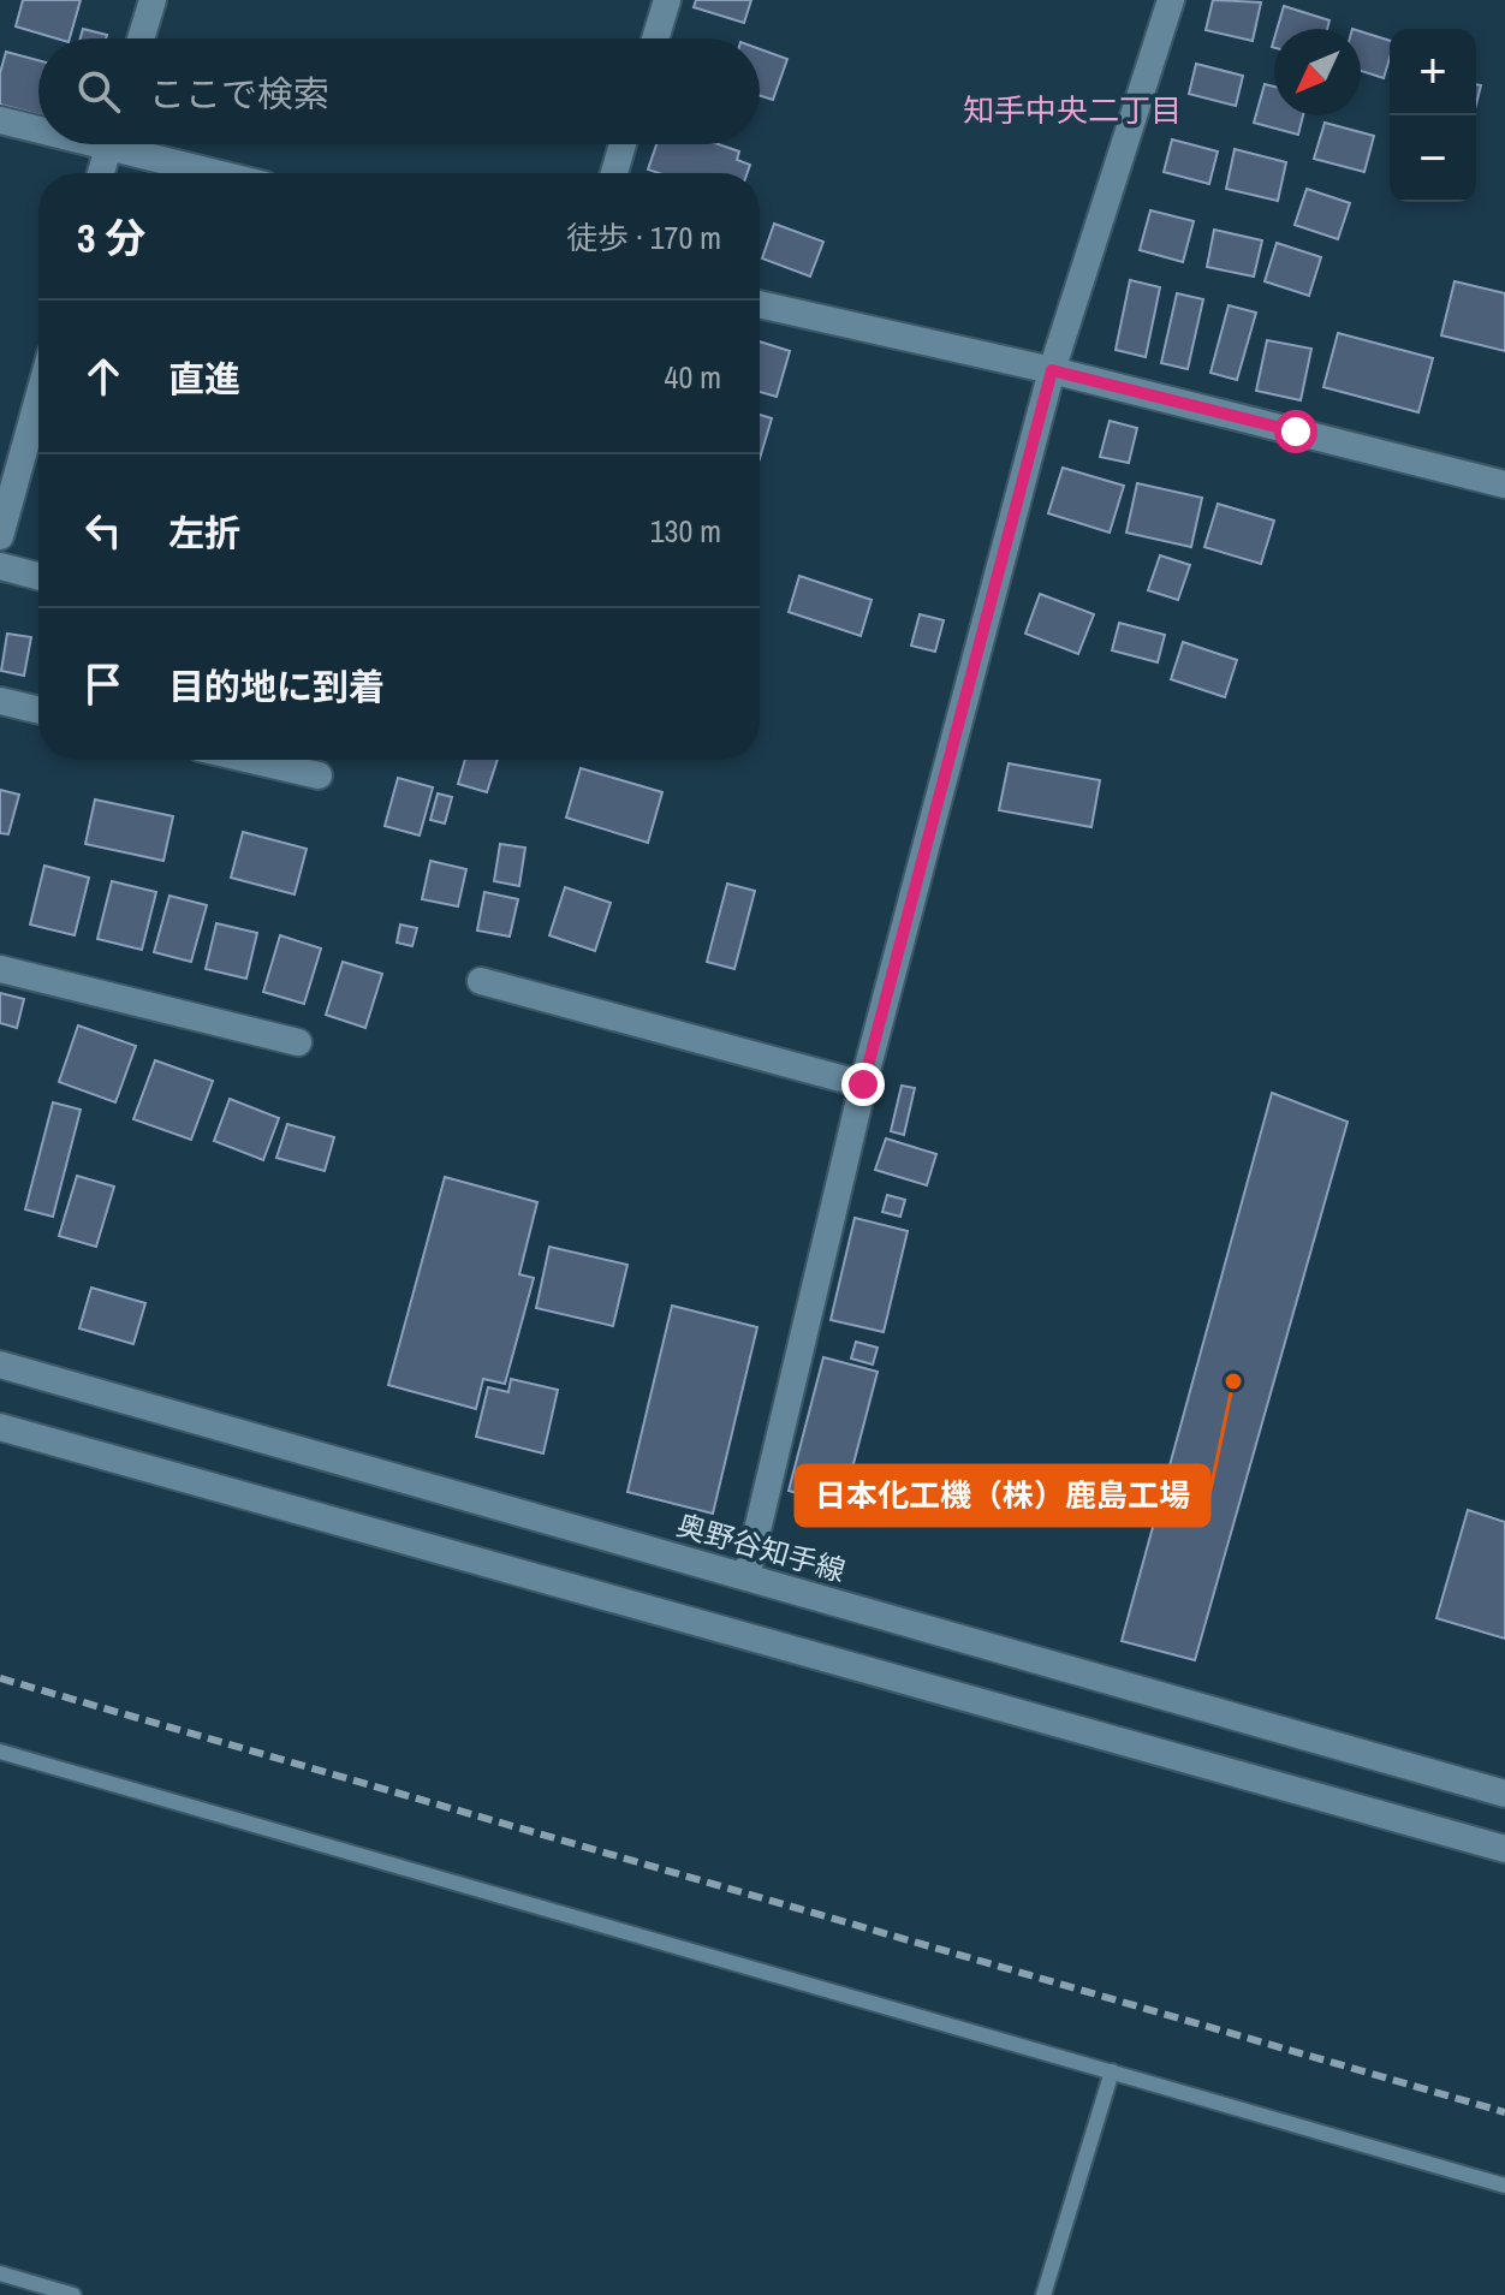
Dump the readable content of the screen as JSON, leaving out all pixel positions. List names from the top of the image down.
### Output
{
  "streets": {
    "street": ["奥野谷知手線"]
  },
  "districts": ["知手中央二丁目"],
  "places": ["日本化工機（株）鹿島工場"],
  "north": "bottom left",
  "page": {
    "map_buttons": ["+", "−"],
    "search": "ここで検索",
    "heading": ["3 分", "徒歩 · 170 m"],
    "list": [
      ["直進", "40 m"],
      ["左折", "130 m"],
      "目的地に到着"
    ]
  }
}
